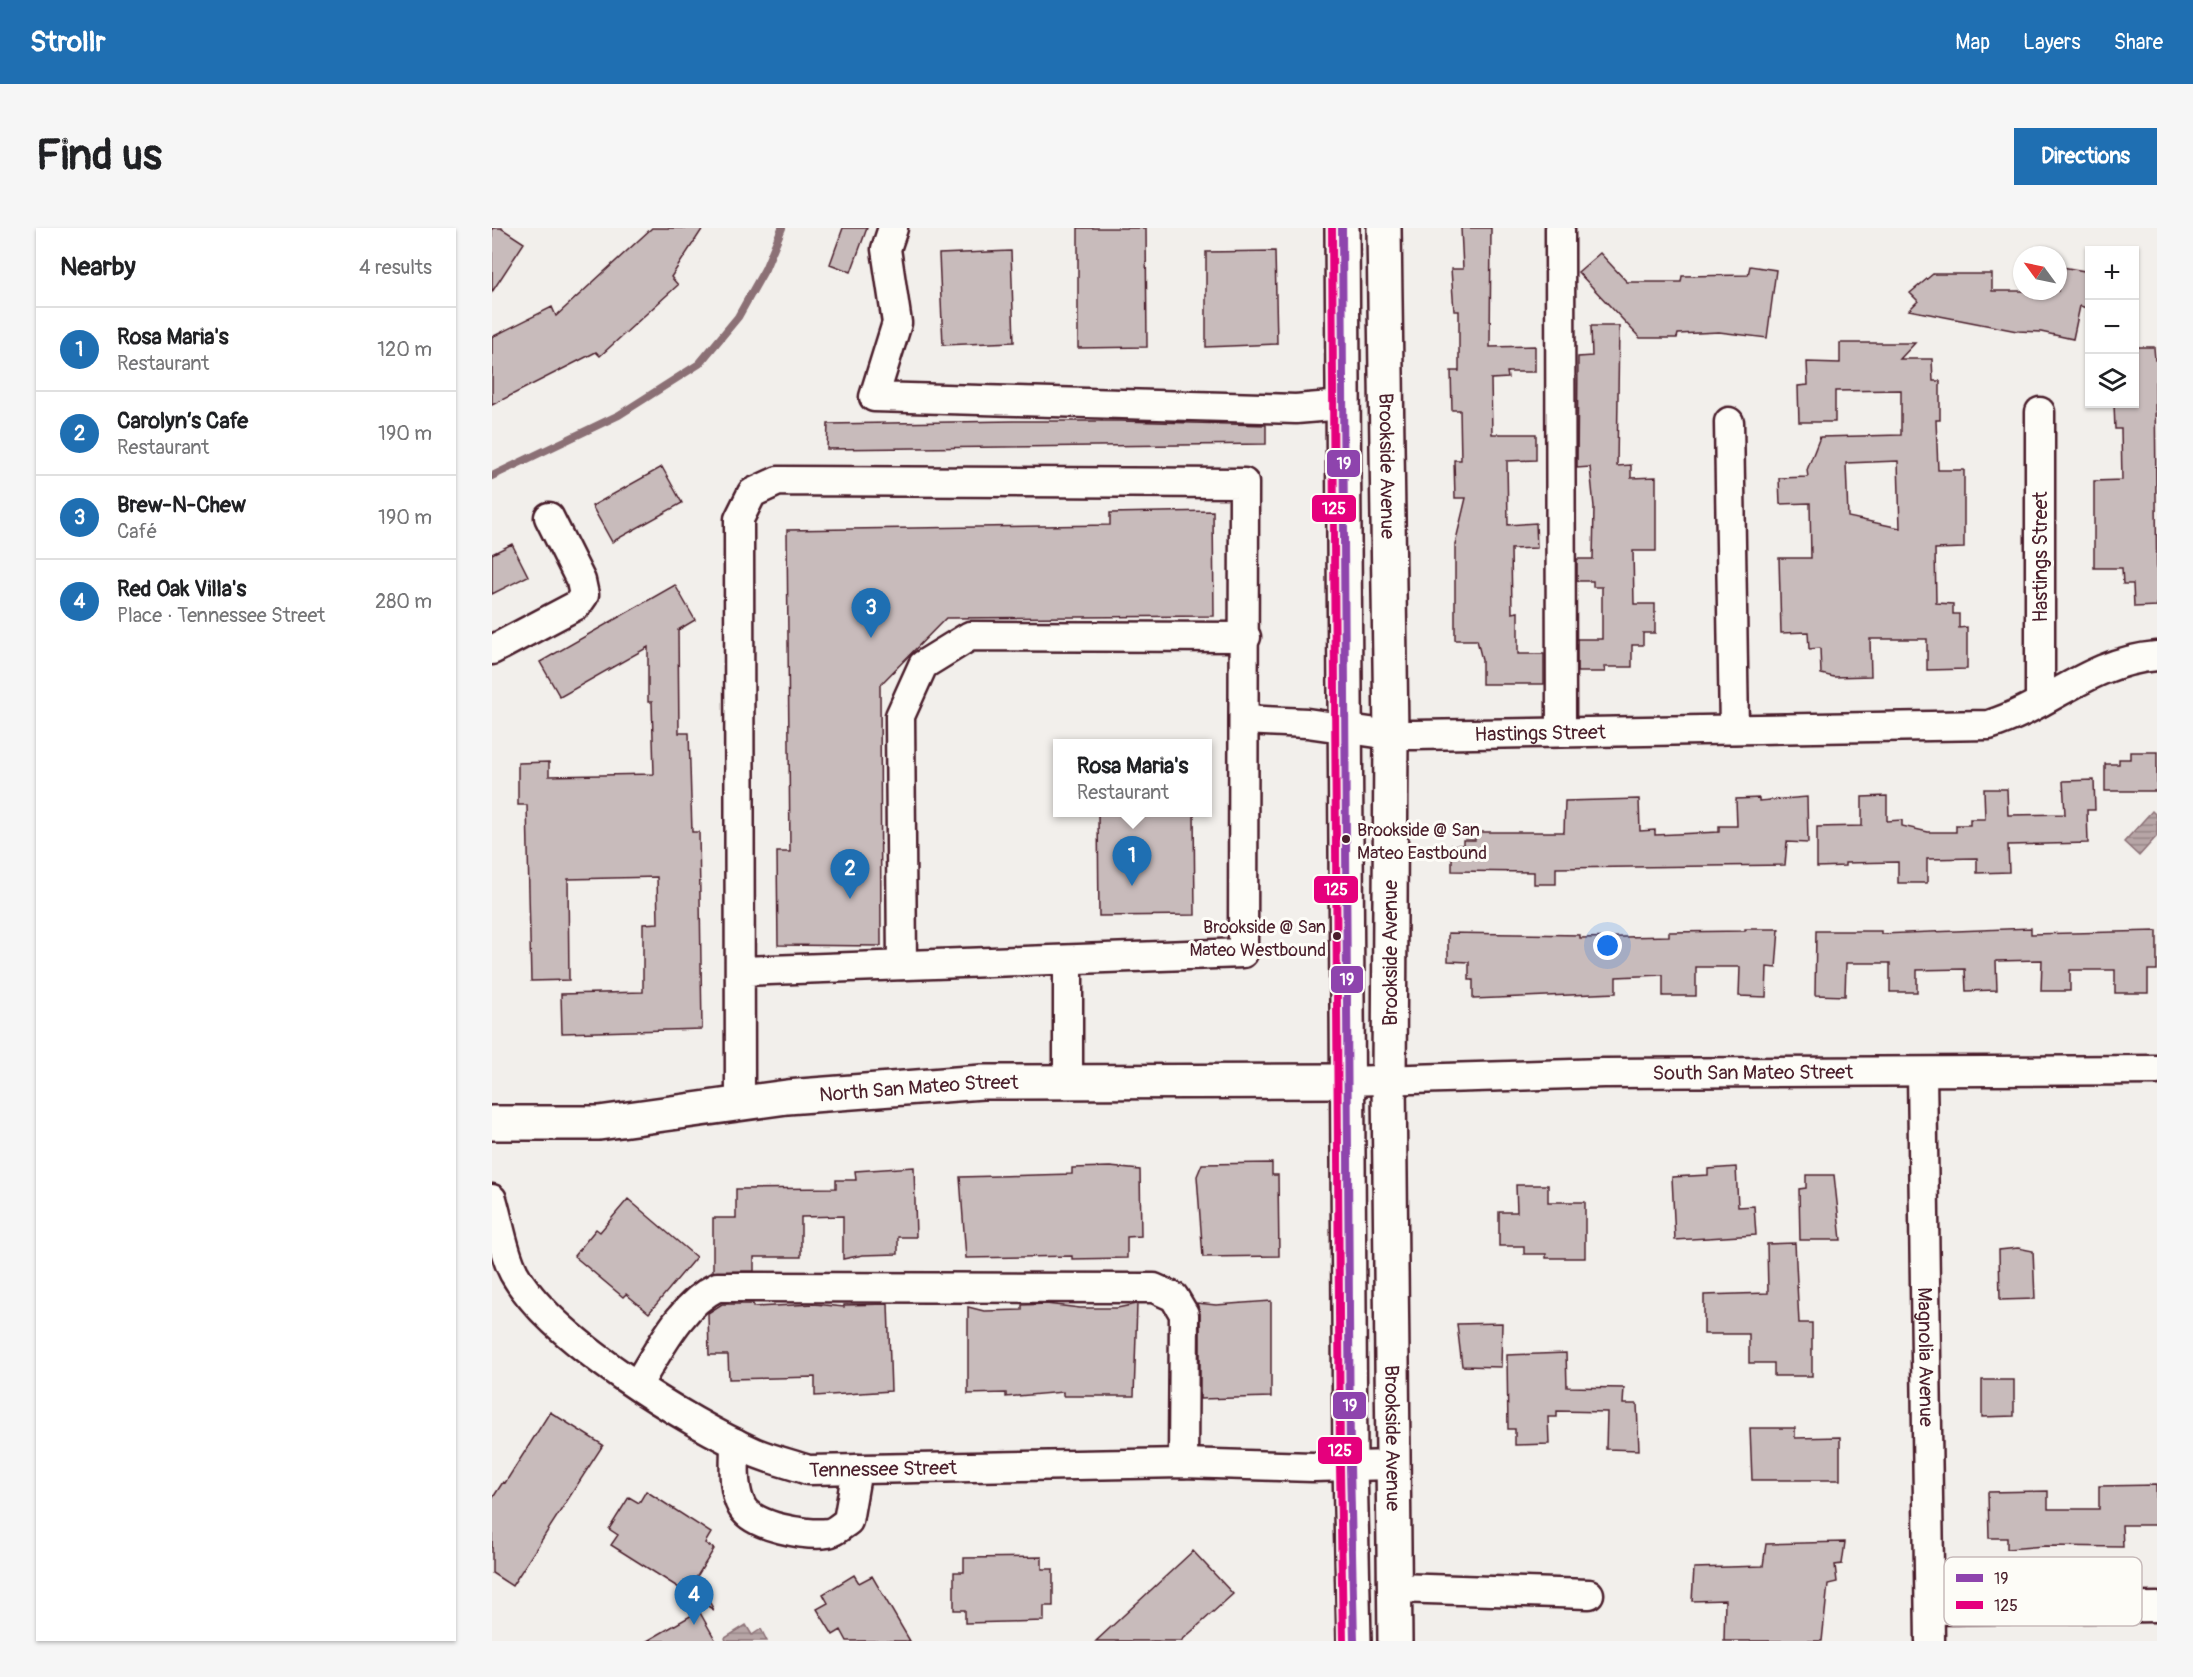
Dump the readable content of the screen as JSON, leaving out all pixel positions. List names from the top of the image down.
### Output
{
  "streets": {
    "main road": ["Brookside Avenue", "North San Mateo Street"],
    "street": [
      "Hastings Street",
      "South San Mateo Street",
      "Magnolia Avenue",
      "Tennessee Street"
    ]
  },
  "crossings": [
    ["Brookside Avenue", "Hastings Street"],
    ["Brookside Avenue", "South San Mateo Street"],
    ["Brookside Avenue", "Tennessee Street"],
    ["South San Mateo Street", "North San Mateo Street"],
    ["South San Mateo Street", "Magnolia Avenue"]
  ],
  "places": ["Brookside @ San Mateo Eastbound", "Brookside @ San Mateo Westbound"],
  "lines": ["transit line 19", "transit line 125"],
  "legend": ["19", "125"],
  "north": "top left",
  "page": {
    "header": "Strollr",
    "nav": ["Map", "Layers", "Share"],
    "buttons": "Directions",
    "title": "Find us",
    "heading": ["Nearby", "4 results"],
    "map_buttons": ["+", "−"],
    "list": [
      {
        "mark": "1",
        "name": "Rosa Maria's",
        "note": "Restaurant",
        "value": "120 m"
      },
      {
        "mark": "2",
        "name": "Carolyn’s Cafe",
        "note": "Restaurant",
        "value": "190 m"
      },
      {
        "mark": "3",
        "name": "Brew-N-Chew",
        "note": "Café",
        "value": "190 m"
      },
      {
        "mark": "4",
        "name": "Red Oak Villa's",
        "note": "Place · Tennessee Street",
        "value": "280 m"
      }
    ],
    "pins": [
      "3",
      "1",
      "2",
      "4"
    ],
    "popup": ["Rosa Maria's", "Restaurant"]
  }
}
